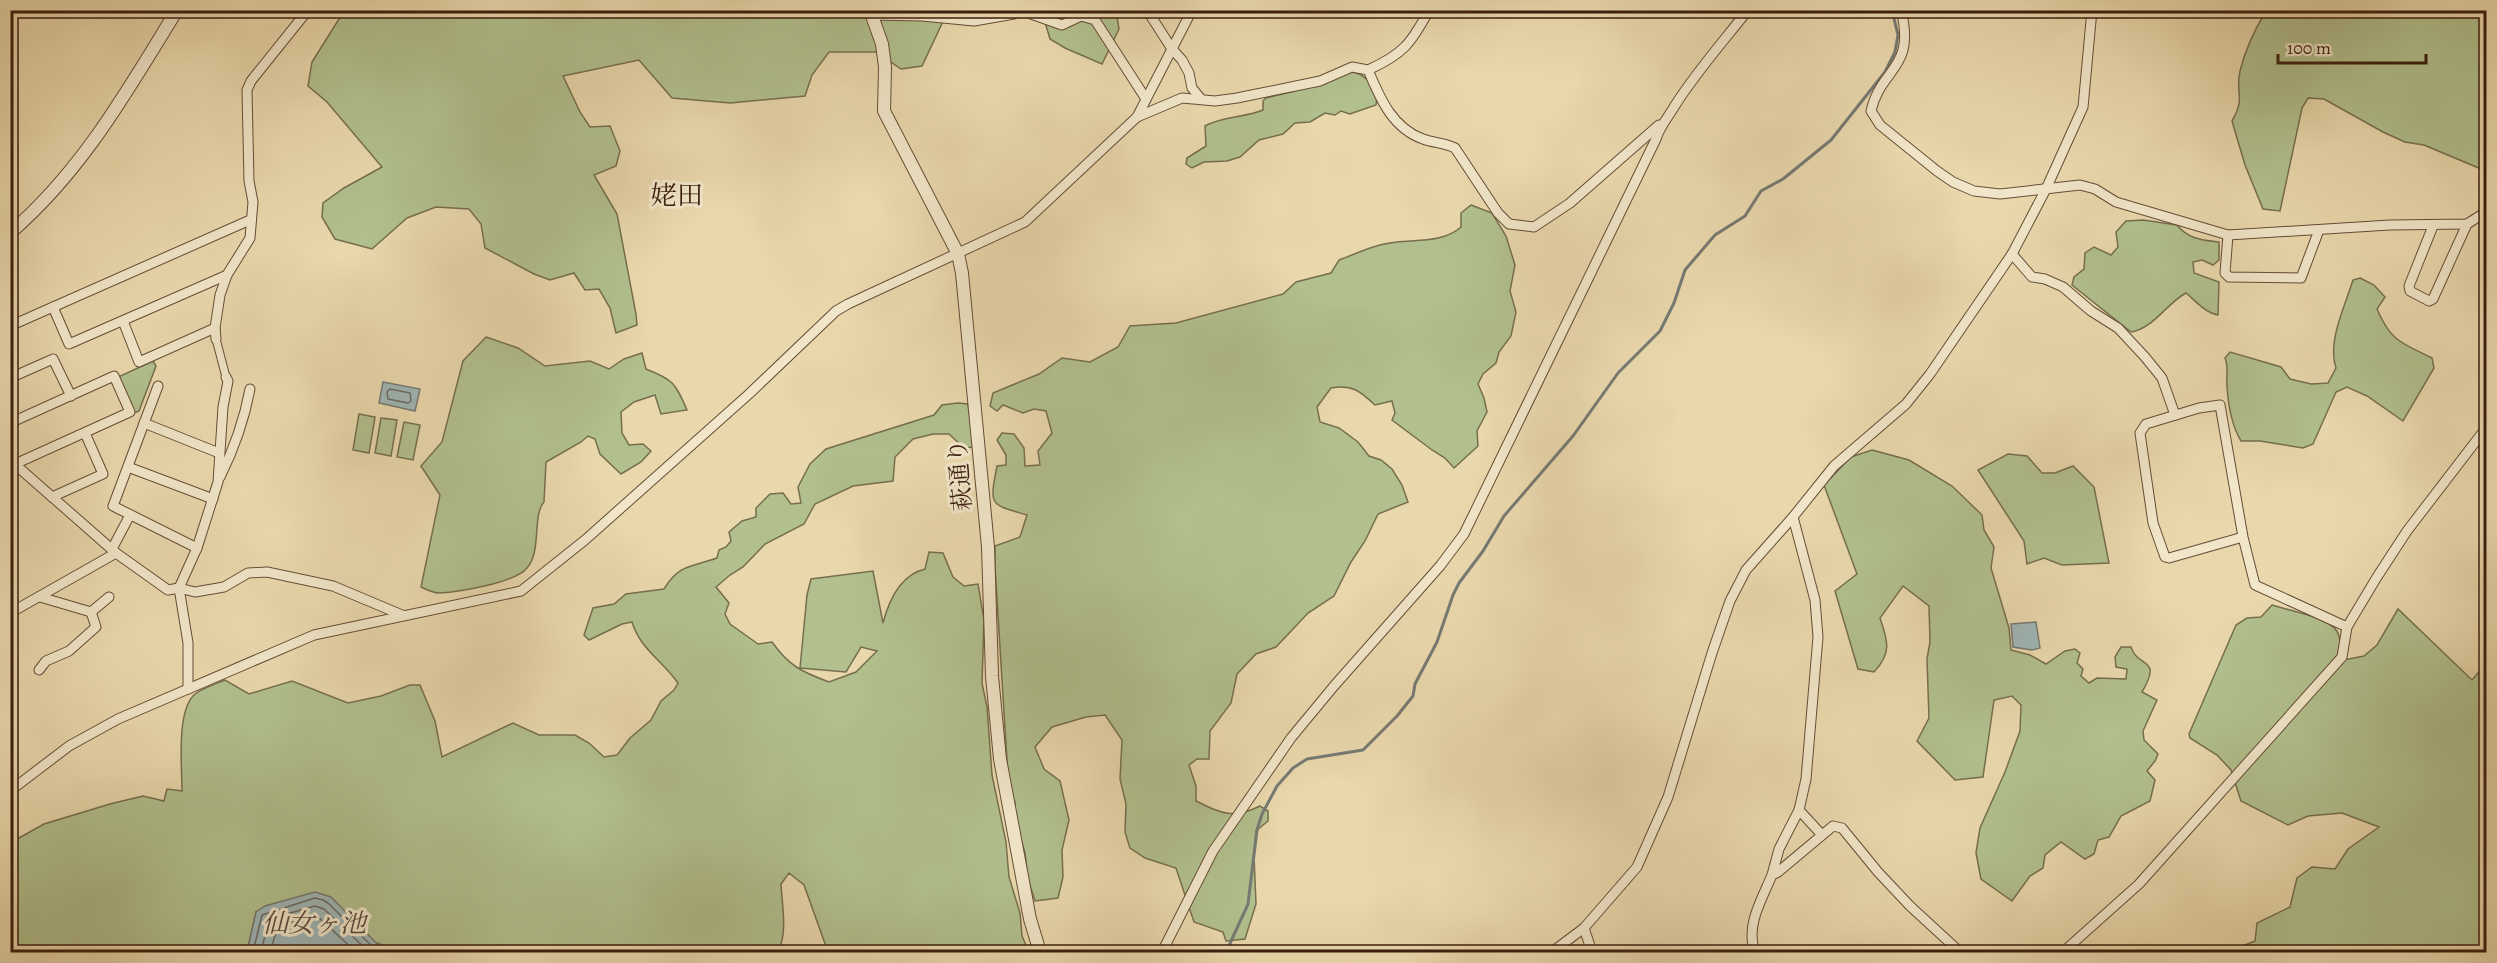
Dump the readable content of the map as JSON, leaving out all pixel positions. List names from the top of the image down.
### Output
{
  "streets": {
    "street": ["萩通り"]
  },
  "districts": ["姥田"],
  "water": ["仙女ヶ池"],
  "scale_bar": "100 m"
}
